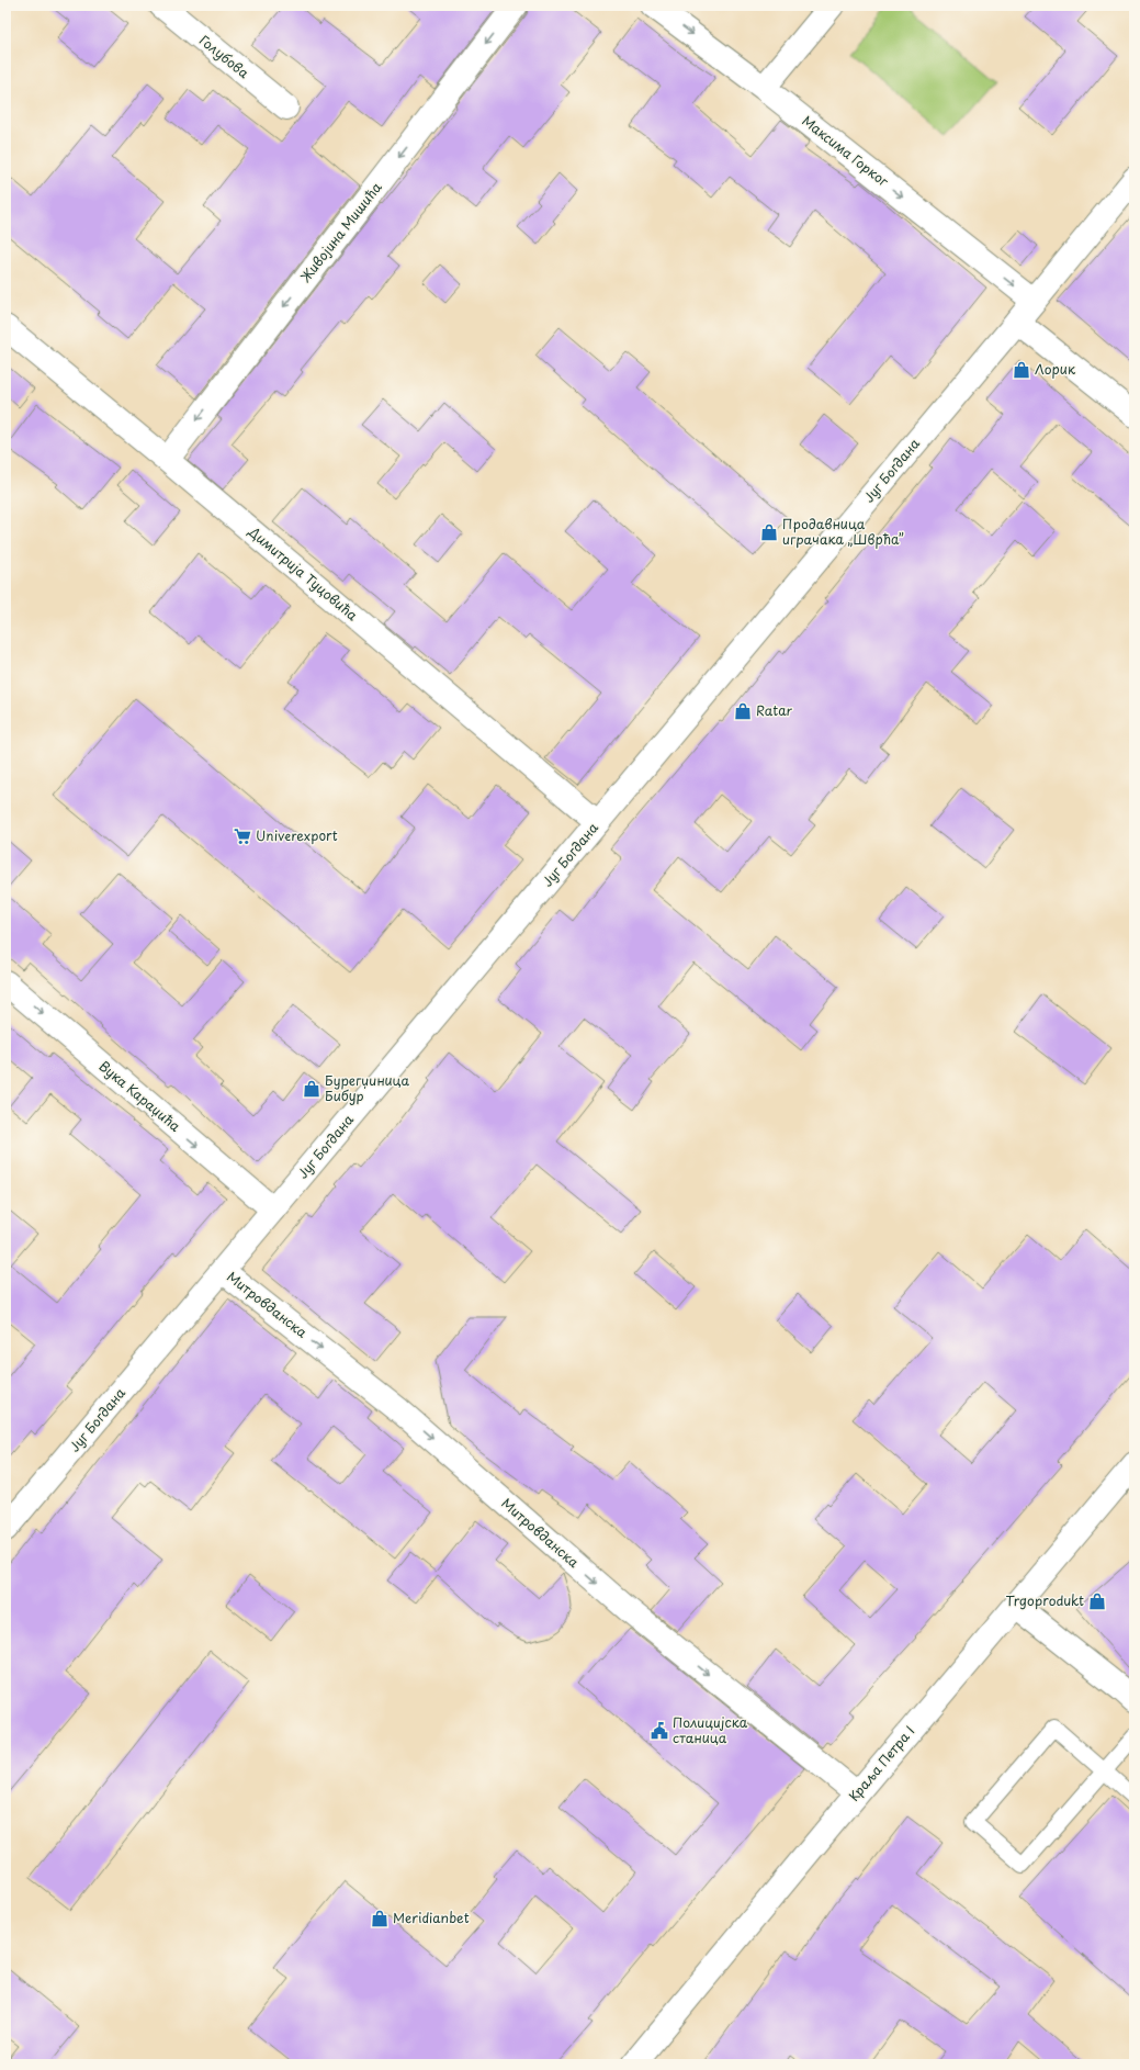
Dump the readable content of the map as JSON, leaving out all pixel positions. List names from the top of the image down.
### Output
{
  "streets": {
    "street": [
      "Голубова",
      "Максима Горког",
      "Живојина Мишића",
      "Југ Богдана",
      "Димитрија Туцовића",
      "Вука Караџића",
      "Митровданска",
      "Краља Петра I"
    ]
  },
  "crossings": [
    ["Максима Горког", "Југ Богдана"],
    ["Живојина Мишића", "Димитрија Туцовића"],
    ["Југ Богдана", "Димитрија Туцовића"],
    ["Југ Богдана", "Вука Караџића"],
    ["Југ Богдана", "Митровданска"],
    ["Митровданска", "Краља Петра I"]
  ],
  "one_way": [
    "Максима Горког",
    "Живојина Мишића",
    "Вука Караџића",
    "Митровданска"
  ],
  "places": {
    "shop": [
      "Лорик",
      "Продавница играчака „Шврћа”",
      "Ratar",
      "Бурегџиница Бибур",
      "Trgoprodukt",
      "Meridianbet"
    ],
    "supermarket": ["Univerexport"],
    "public building": ["Полицијска станица"]
  }
}
